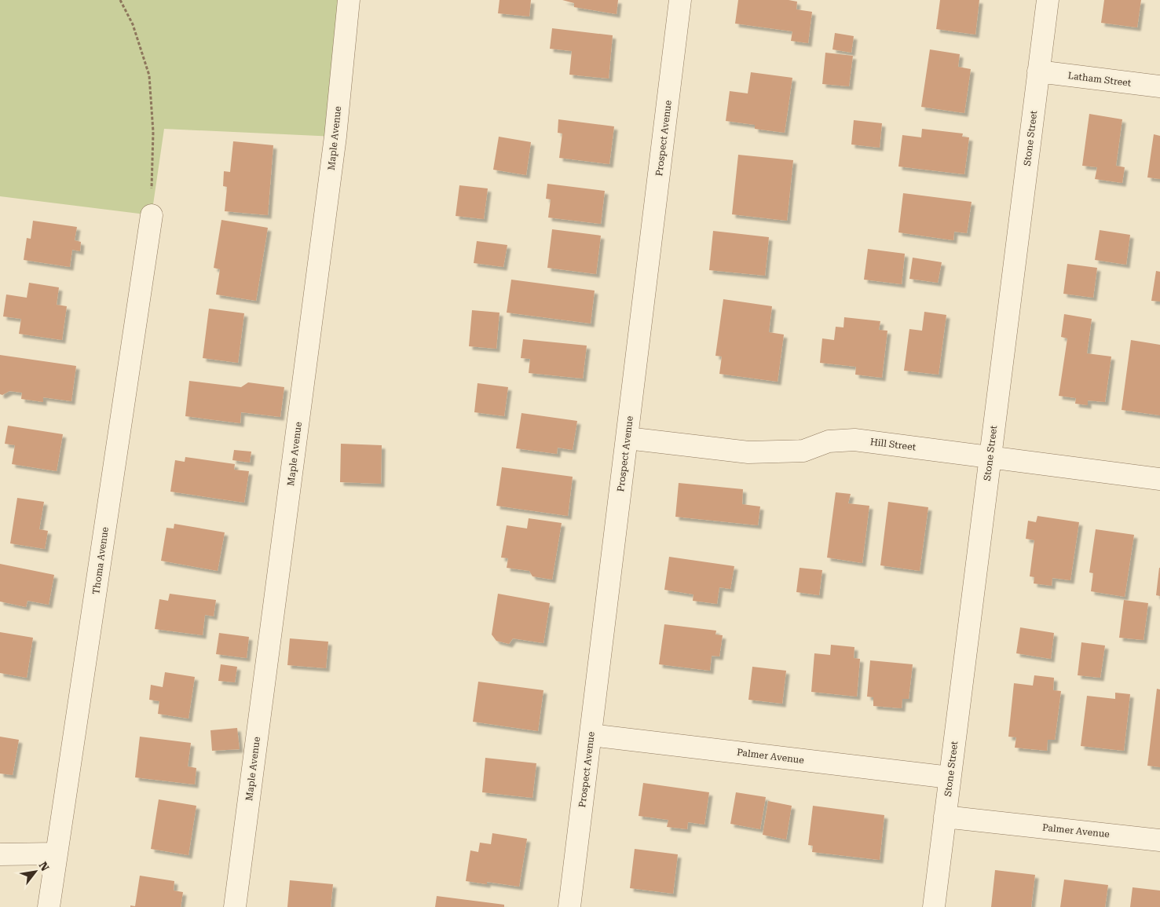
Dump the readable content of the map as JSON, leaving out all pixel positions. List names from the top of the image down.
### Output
{
  "streets": {
    "street": [
      "Latham Street",
      "Maple Avenue",
      "Prospect Avenue",
      "Stone Street",
      "Hill Street",
      "Thoma Avenue",
      "Palmer Avenue"
    ]
  },
  "crossings": [
    ["Latham Street", "Stone Street"],
    ["Prospect Avenue", "Hill Street"],
    ["Prospect Avenue", "Palmer Avenue"],
    ["Stone Street", "Hill Street"],
    ["Stone Street", "Palmer Avenue"]
  ],
  "north": "top right"
}
